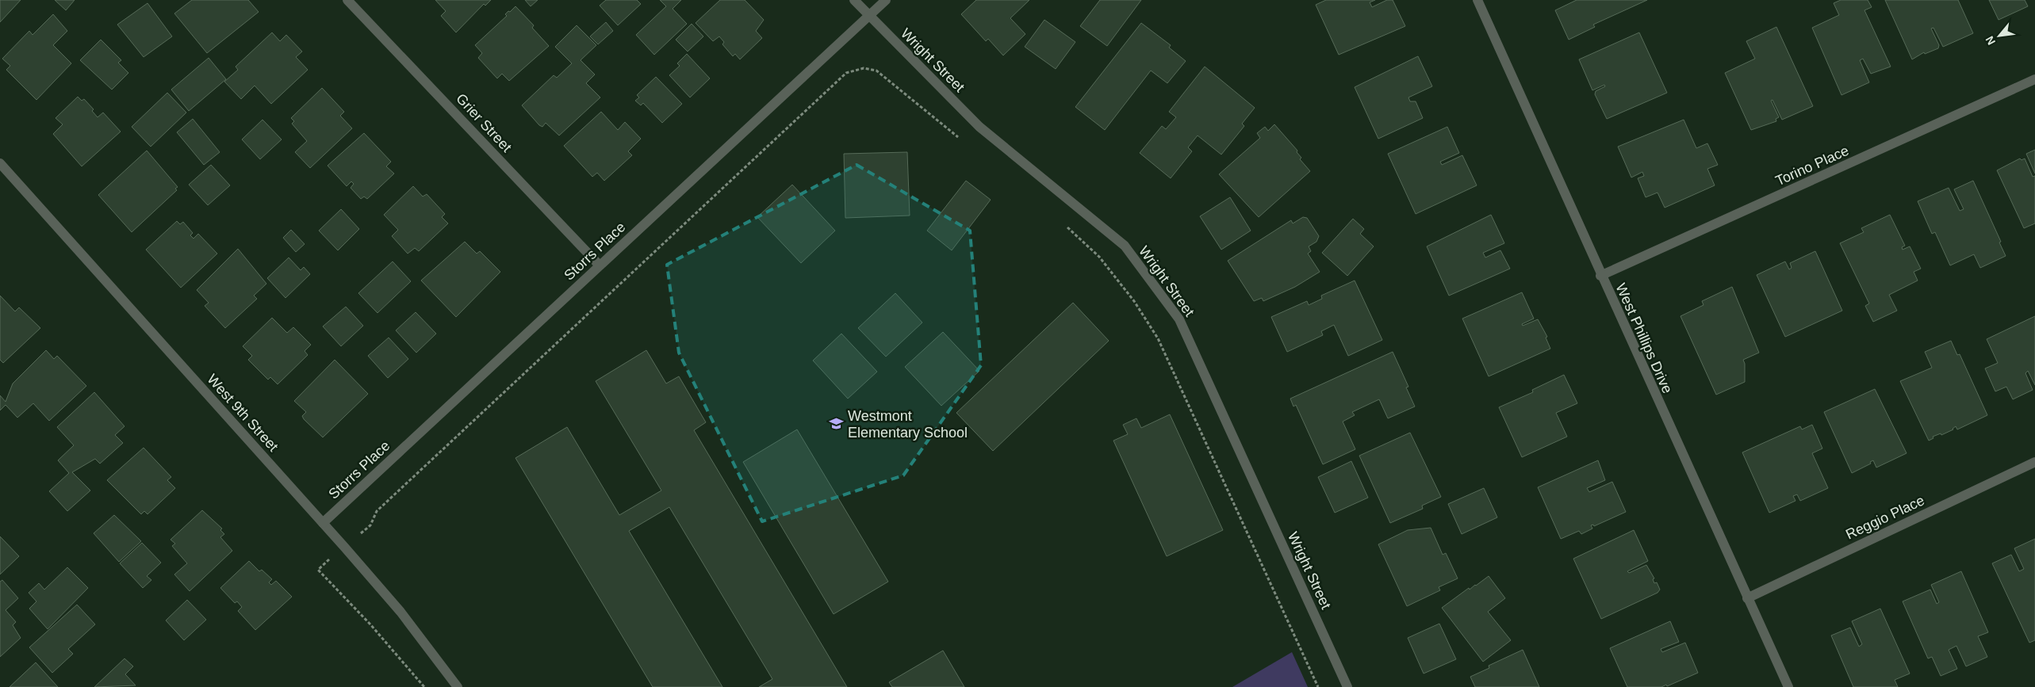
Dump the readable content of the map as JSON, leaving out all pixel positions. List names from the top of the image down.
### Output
{
  "streets": {
    "street": [
      "Wright Street",
      "Grier Street",
      "Torino Place",
      "Storrs Place",
      "West Phillips Drive",
      "West 9th Street",
      "Reggio Place"
    ]
  },
  "crossings": [
    ["Wright Street", "Storrs Place"],
    ["Grier Street", "Storrs Place"],
    ["Torino Place", "West Phillips Drive"],
    ["Storrs Place", "West 9th Street"],
    ["West Phillips Drive", "Reggio Place"]
  ],
  "places": {
    "school or university": ["Westmont Elementary School"]
  },
  "north": "bottom left"
}
